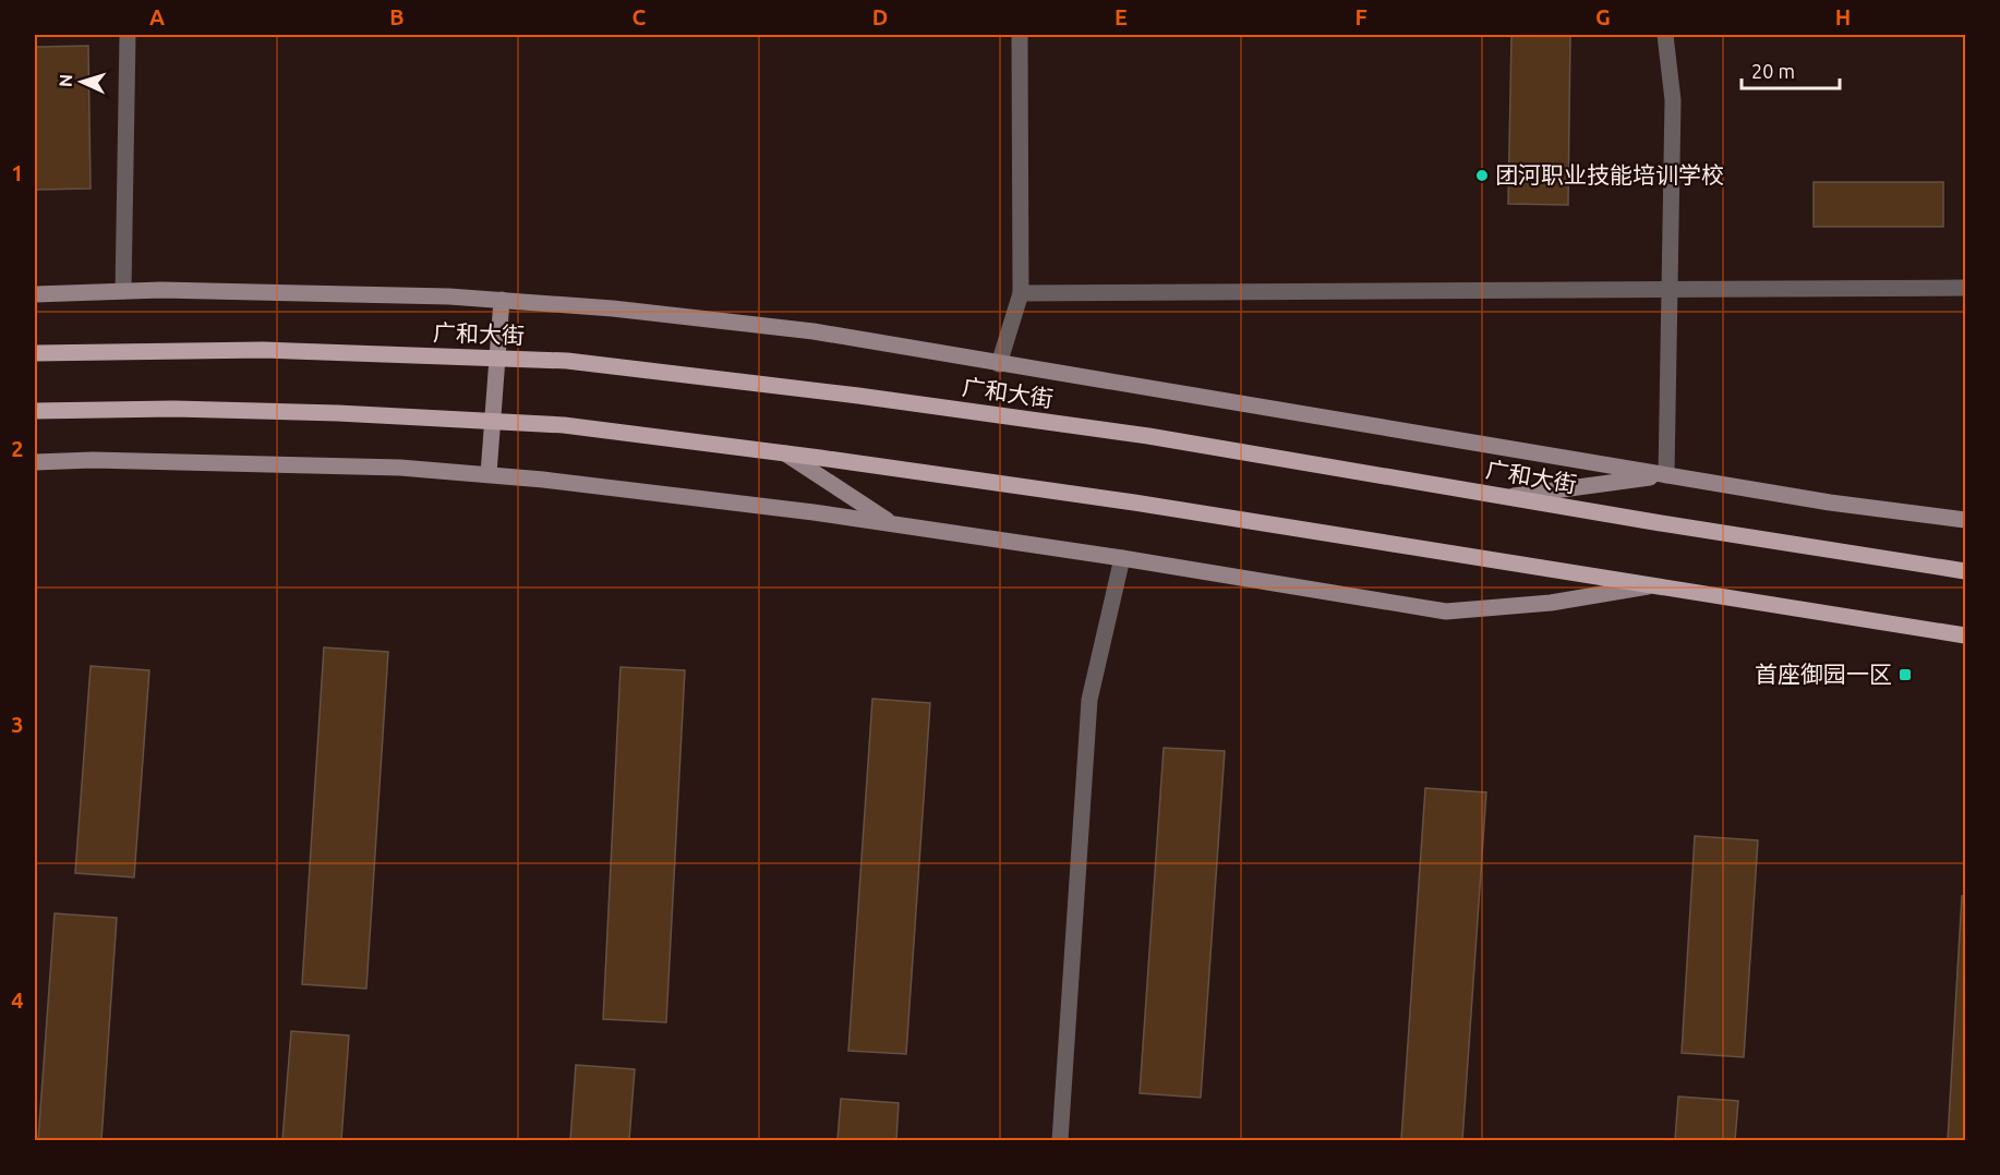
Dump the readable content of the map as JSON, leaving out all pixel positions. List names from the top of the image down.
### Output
{
  "streets": {
    "main road": ["广和大街"]
  },
  "places": {
    "other": ["团河职业技能培训学校"],
    "transit": ["首座御园一区"]
  },
  "scale_bar": "20 m",
  "north": "left",
  "grid": {
    "columns": [
      "A",
      "B",
      "C",
      "D",
      "E",
      "F",
      "G",
      "H"
    ],
    "rows": [
      "1",
      "2",
      "3",
      "4"
    ]
  }
}
